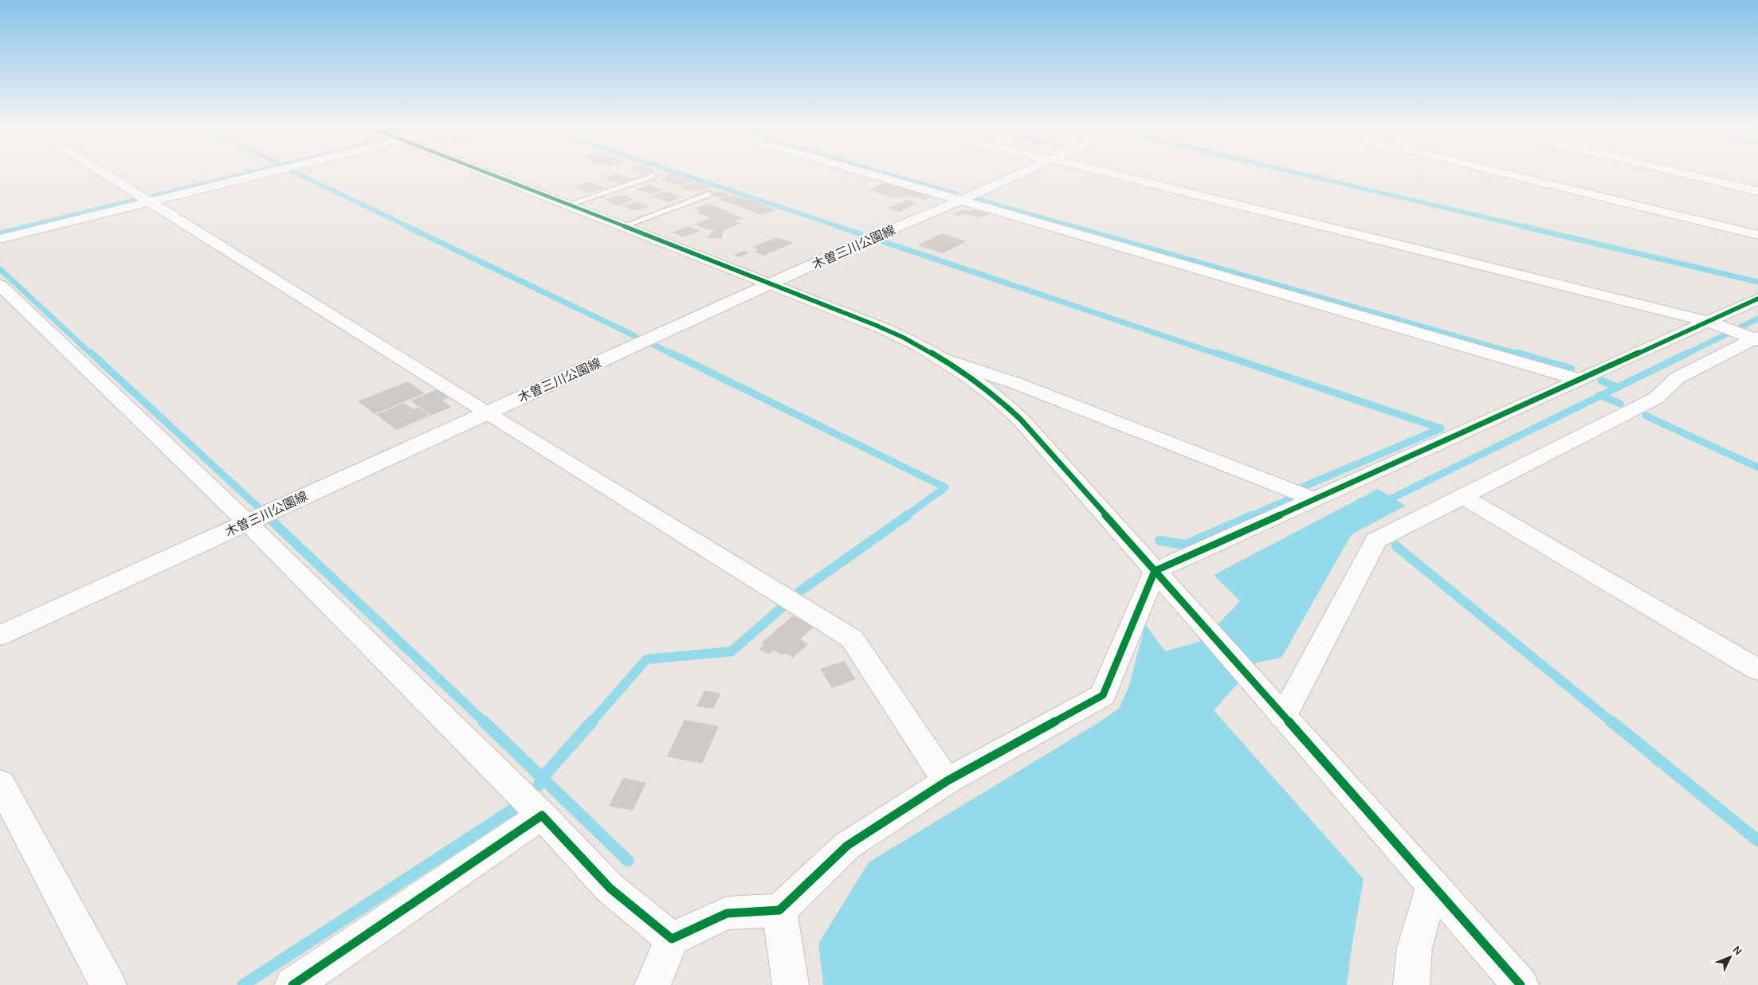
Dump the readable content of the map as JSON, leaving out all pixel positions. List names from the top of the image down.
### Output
{
  "streets": {
    "street": ["木曽三川公園線"]
  },
  "north": "top right"
}
